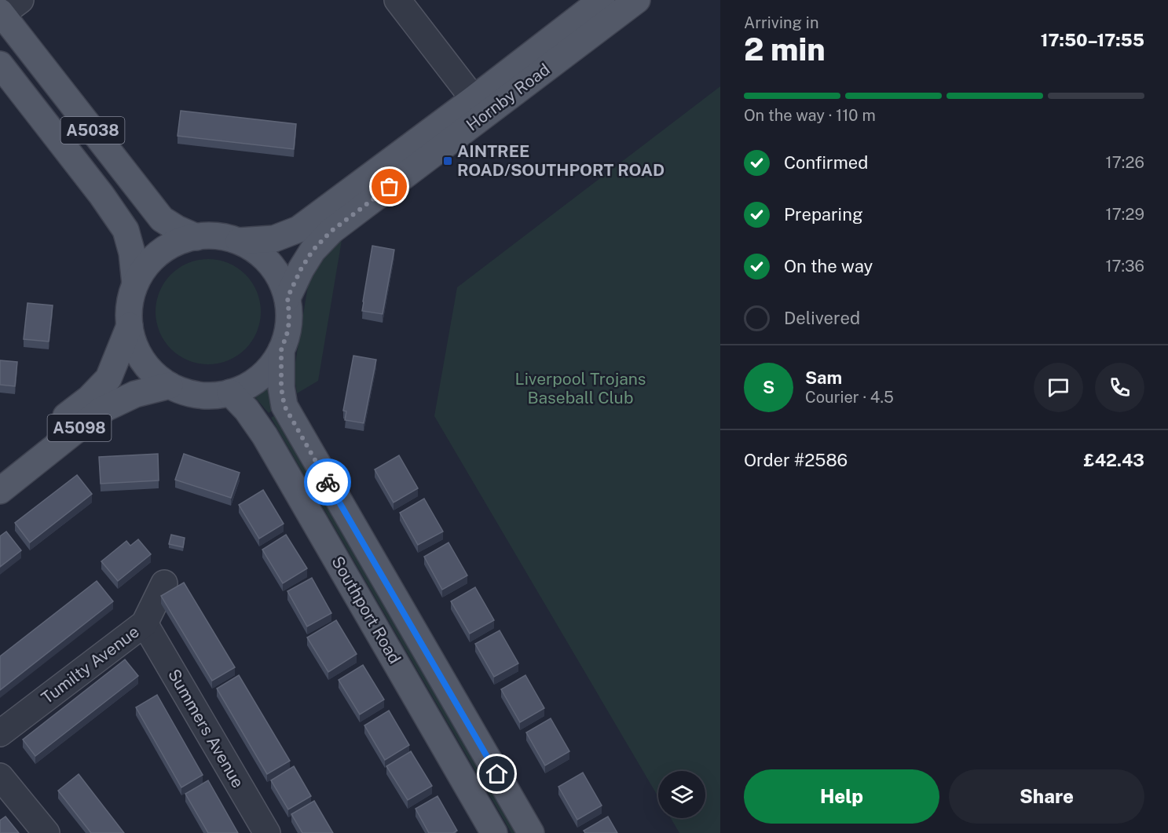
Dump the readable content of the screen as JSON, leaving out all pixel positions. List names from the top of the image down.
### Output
{
  "streets": {
    "main road": [
      "Hornby Road",
      "A5038",
      "A5098",
      "Southport Road"
    ],
    "street": ["Tumilty Avenue", "Summers Avenue"]
  },
  "crossings": [
    ["Hornby Road", "A5038"],
    ["Hornby Road", "A5098"],
    ["Hornby Road", "Southport Road"],
    ["A5038", "A5098"],
    ["A5038", "Southport Road"],
    ["A5098", "Southport Road"],
    ["Tumilty Avenue", "Summers Avenue"]
  ],
  "parks": ["Liverpool Trojans Baseball Club"],
  "places": {
    "transit": ["AINTREE ROAD/SOUTHPORT ROAD"]
  },
  "page": {
    "heading": ["2 min", "Arriving in", "17:50–17:55"],
    "panel": [
      "Sam",
      "Courier · 4.5",
      "Order #2586",
      "£42.43"
    ],
    "bar": "On the way · 110 m",
    "list": [
      ["Confirmed", "17:26"],
      ["Preparing", "17:29"],
      ["On the way", "17:36"],
      "Delivered"
    ],
    "round": "S",
    "buttons": ["Help", "Share"]
  }
}
